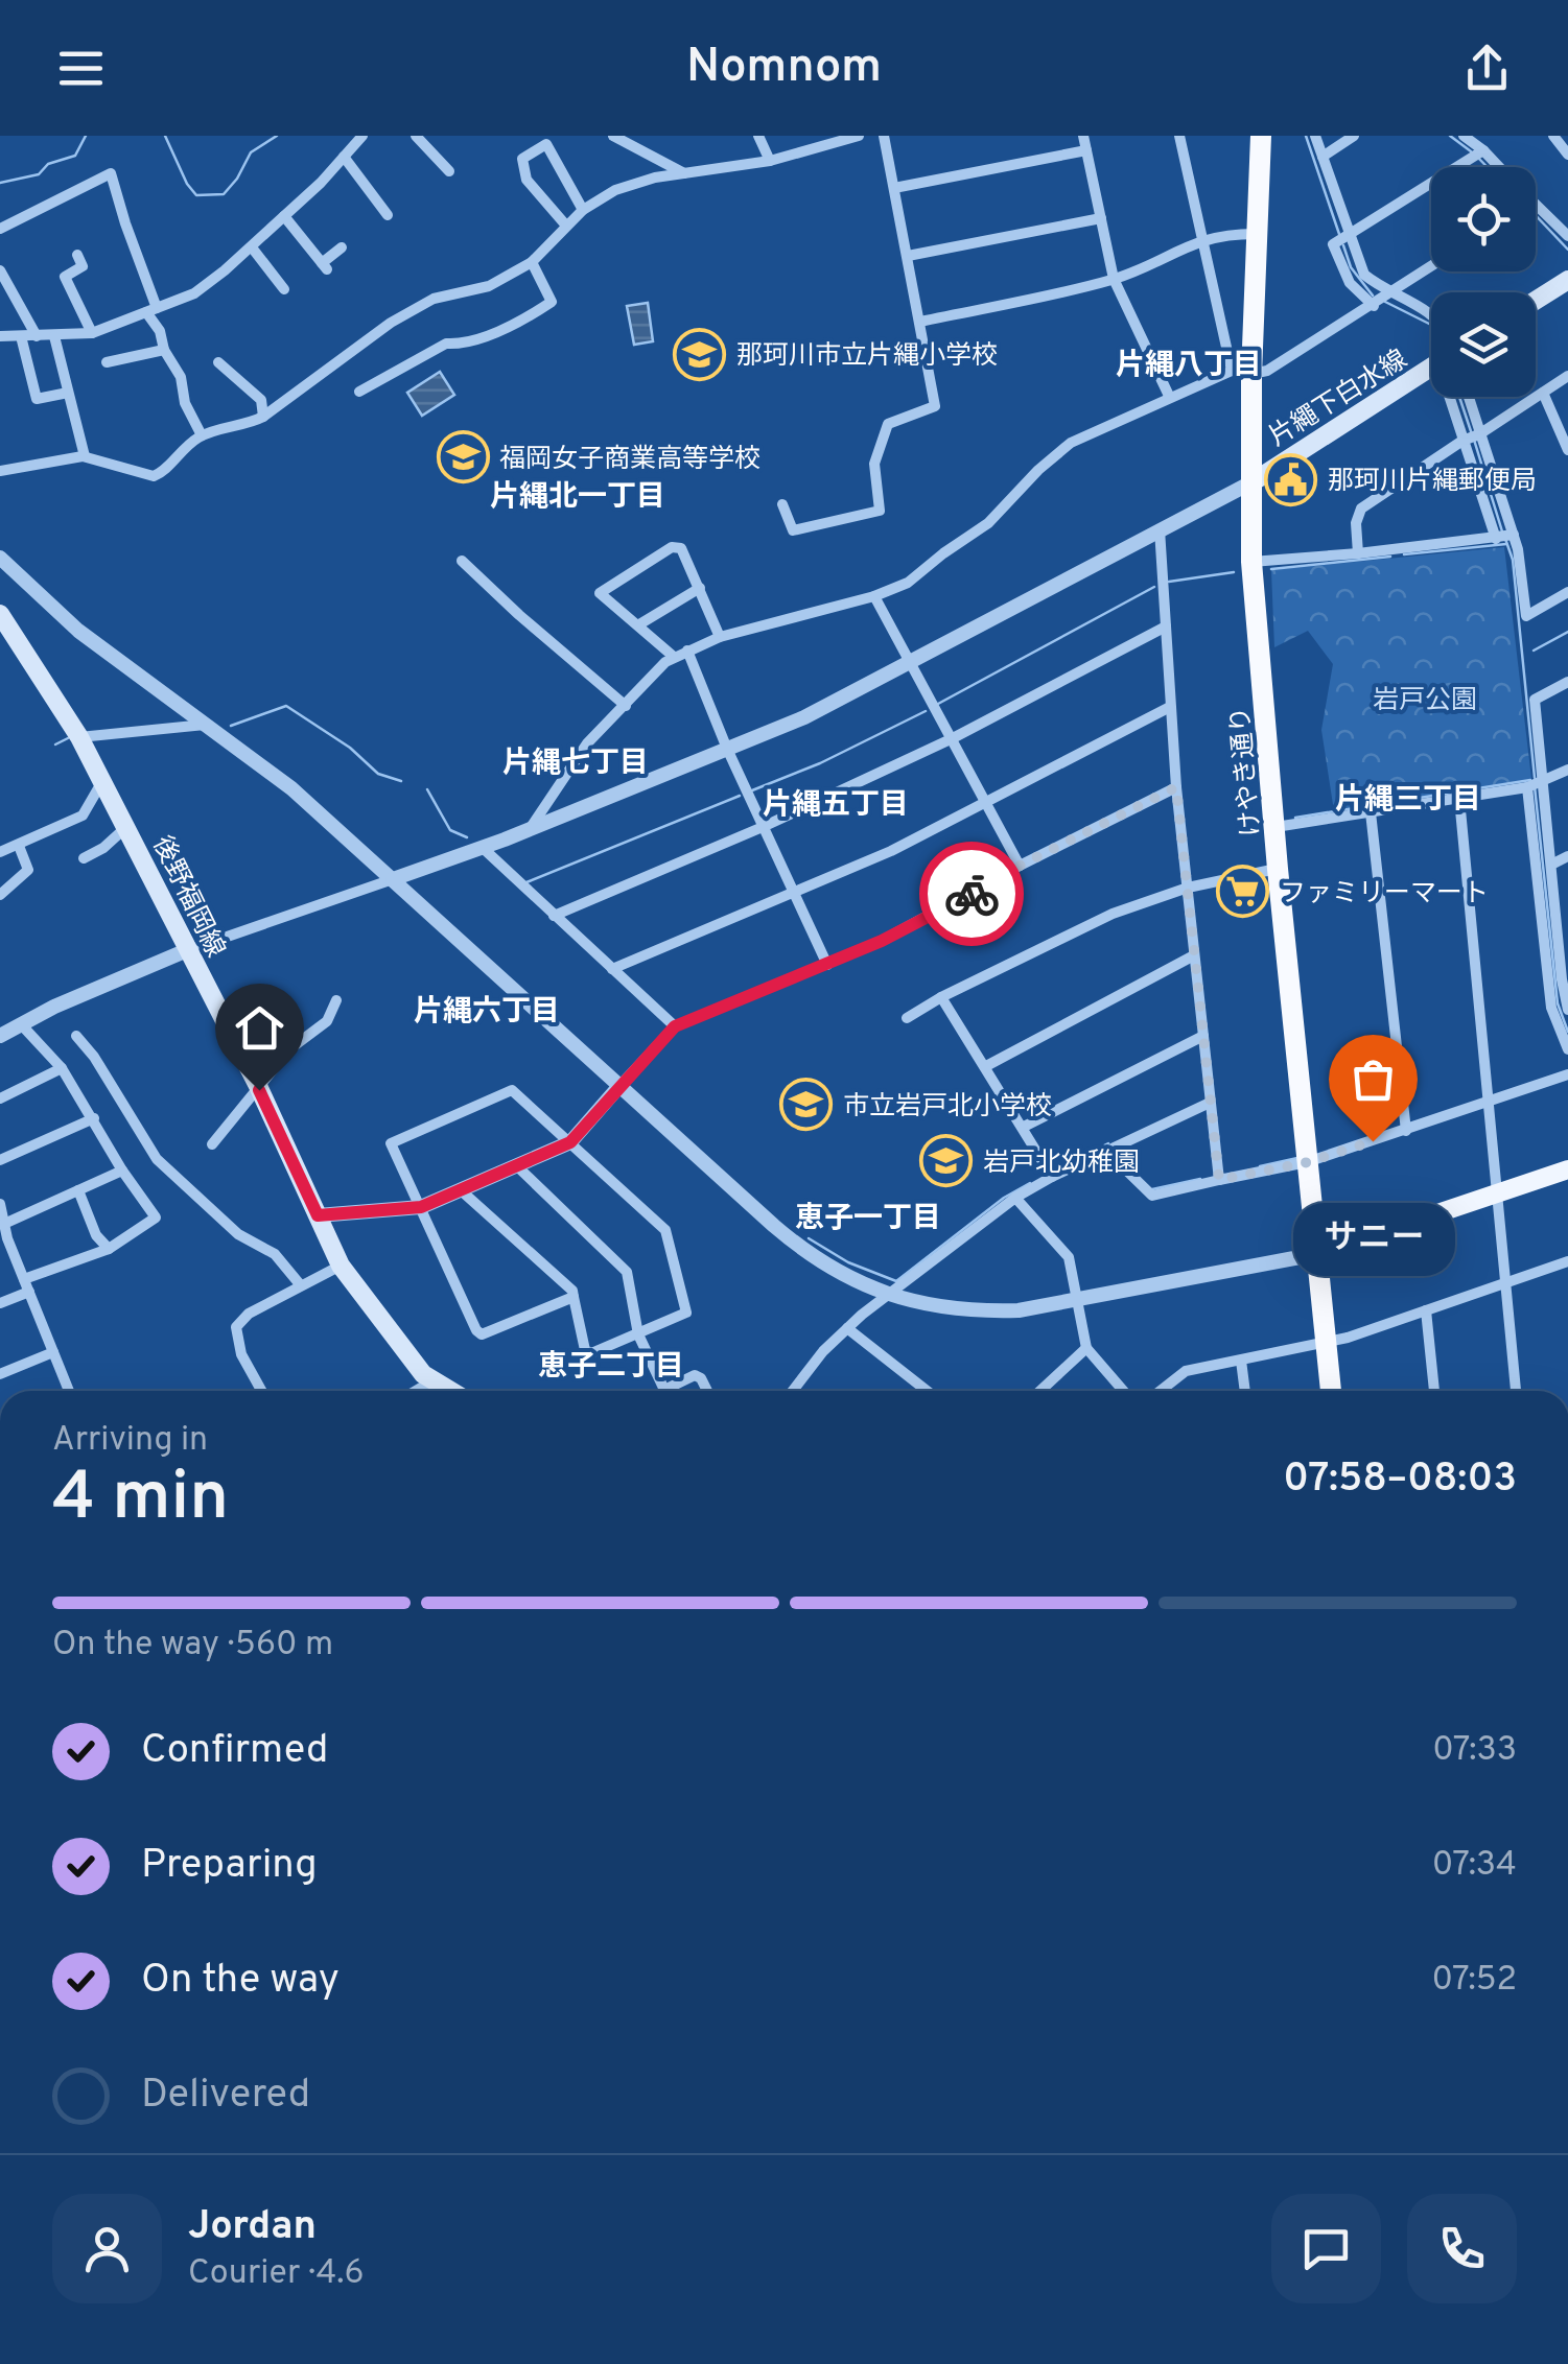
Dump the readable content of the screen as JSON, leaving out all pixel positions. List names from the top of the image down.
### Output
{
  "streets": {
    "highway": ["けやき通り"],
    "main road": ["片繩下白水線", "後野福岡線"]
  },
  "crossings": [
    ["片繩下白水線", "けやき通り"]
  ],
  "districts": [
    "片縄八丁目",
    "片縄北一丁目",
    "片縄七丁目",
    "片縄三丁目",
    "片縄五丁目",
    "片縄六丁目",
    "恵子一丁目",
    "恵子二丁目"
  ],
  "parks": ["岩戸公園"],
  "places": {
    "school or university": [
      "那珂川市立片縄小学校",
      "福岡女子商業高等学校",
      "市立岩戸北小学校",
      "岩戸北幼稚園"
    ],
    "public building": ["那珂川片縄郵便局"],
    "supermarket": ["ファミリーマート"],
    "other": ["サニー"]
  },
  "page": {
    "header": "Nomnom",
    "bubble": "サニー",
    "heading": ["4 min", "Arriving in", "07:58–08:03"],
    "panel": ["Jordan", "Courier · 4.6"],
    "bar": "On the way · 560 m",
    "list": [
      ["Confirmed", "07:33"],
      ["Preparing", "07:34"],
      ["On the way", "07:52"],
      "Delivered"
    ]
  }
}
